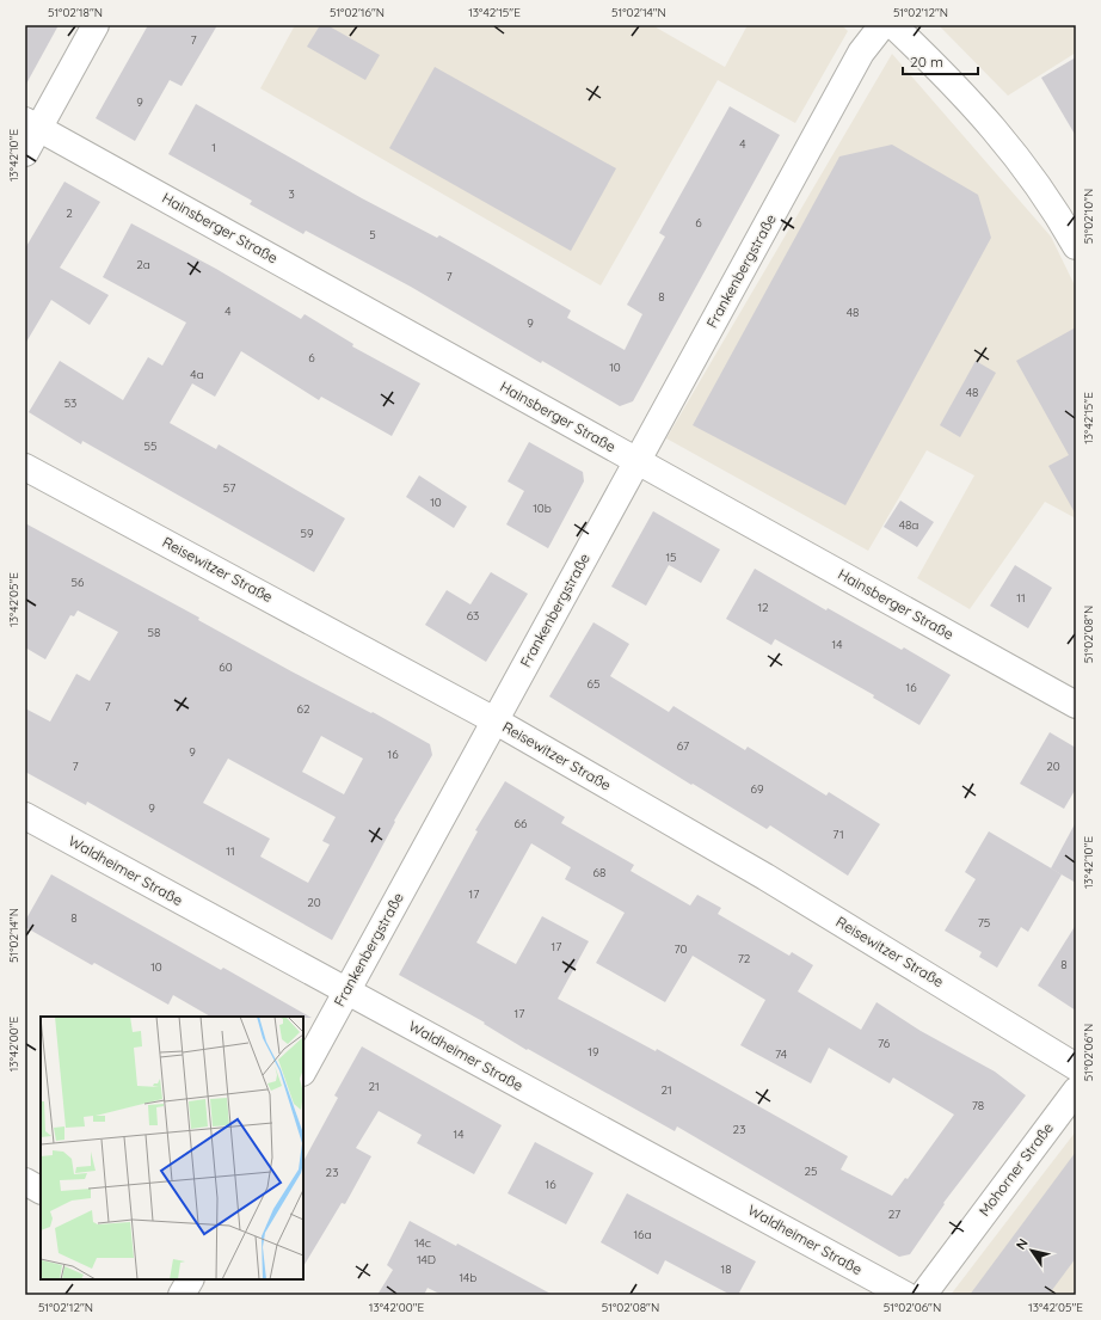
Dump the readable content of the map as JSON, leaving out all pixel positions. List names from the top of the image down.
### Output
{
  "streets": {
    "street": [
      "Hainsberger Straße",
      "Frankenbergstraße",
      "Reisewitzer Straße",
      "Waldheimer Straße",
      "Mohorner Straße"
    ]
  },
  "crossings": [
    ["Hainsberger Straße", "Frankenbergstraße"],
    ["Frankenbergstraße", "Reisewitzer Straße"],
    ["Frankenbergstraße", "Waldheimer Straße"]
  ],
  "house_numbers": [
    "7",
    "9",
    "4",
    "1",
    "3",
    "2",
    "6",
    "5",
    "2a",
    "7",
    "8",
    "4",
    "48",
    "9",
    "6",
    "10",
    "4a",
    "48",
    "53",
    "55",
    "57",
    "10",
    "10b",
    "48a",
    "59",
    "15",
    "56",
    "11",
    "12",
    "63",
    "58",
    "14",
    "60",
    "65",
    "16",
    "7",
    "62",
    "67",
    "9",
    "16",
    "7",
    "20",
    "69",
    "9",
    "66",
    "71",
    "11",
    "68",
    "17",
    "20",
    "8",
    "75",
    "17",
    "70",
    "72",
    "8",
    "10",
    "17",
    "76",
    "19",
    "74",
    "21",
    "21",
    "78",
    "23",
    "14",
    "25",
    "23",
    "16",
    "27",
    "16a",
    "14c",
    "14D",
    "18",
    "14b"
  ],
  "scale_bar": "20 m",
  "north": "top left",
  "coordinates": [
    "51°02'18\"N",
    "51°02'16\"N",
    "13°42'15\"E",
    "51°02'14\"N",
    "51°02'12\"N",
    "13°42'10\"E",
    "51°02'10\"N",
    "13°42'05\"E",
    "51°02'08\"N",
    "13°42'00\"E",
    "51°02'06\"N"
  ]
}
